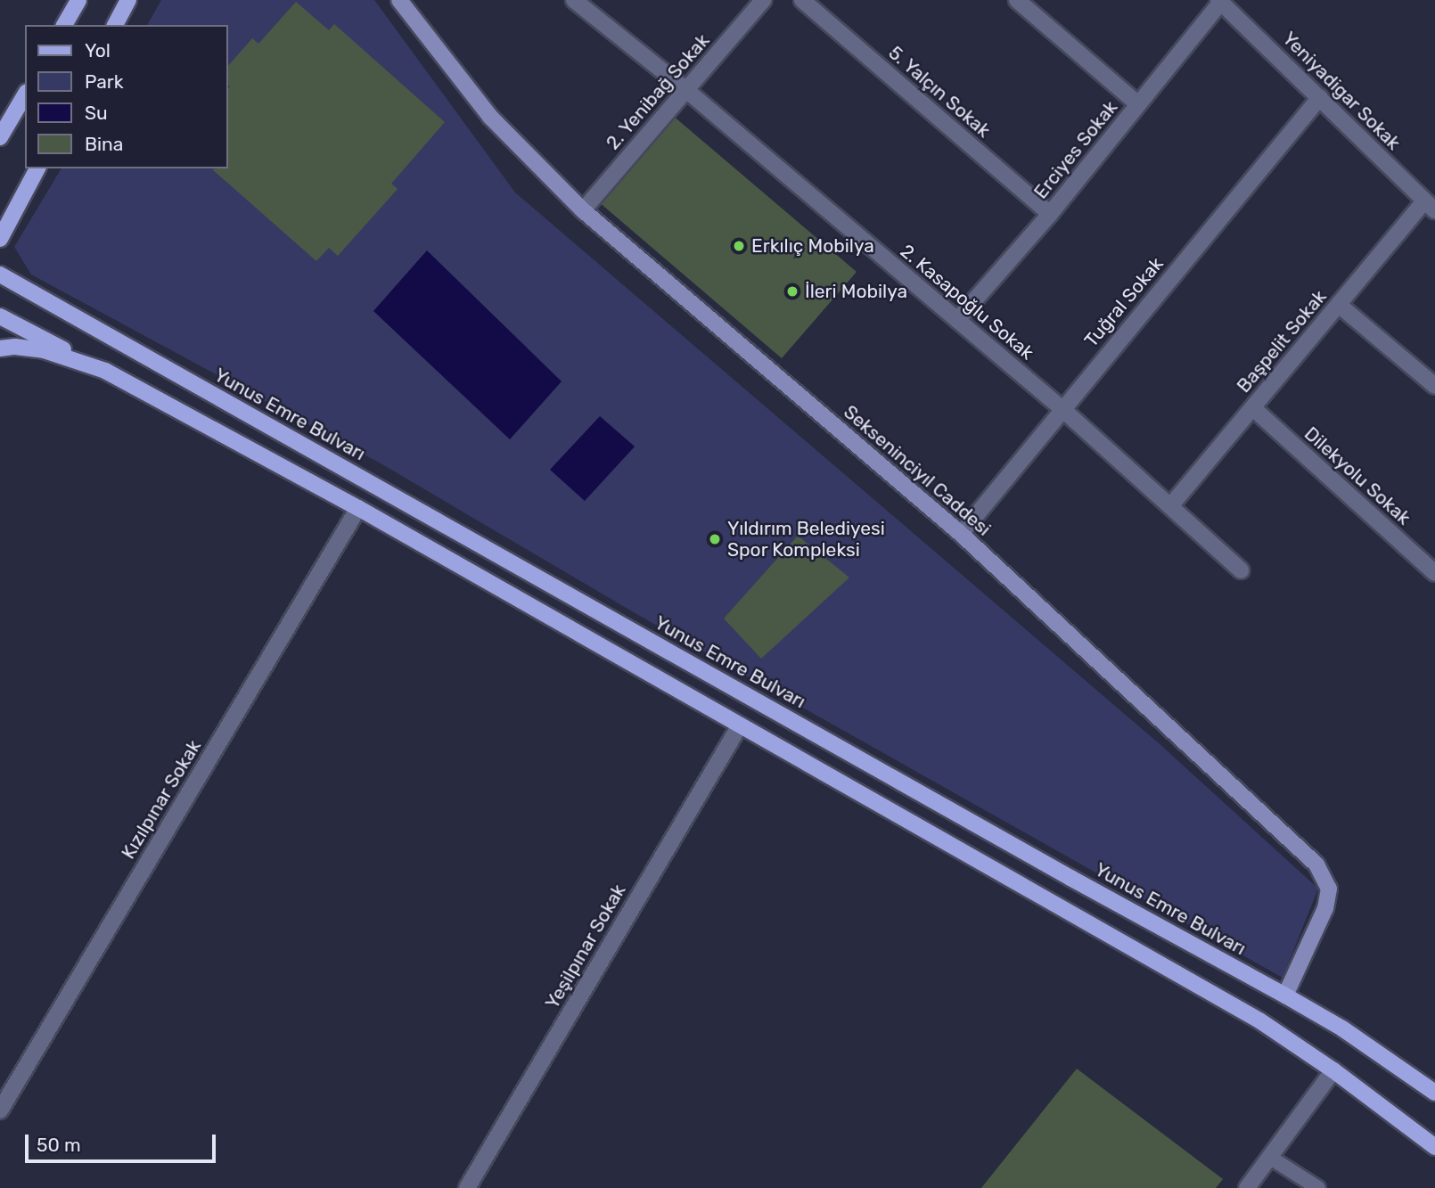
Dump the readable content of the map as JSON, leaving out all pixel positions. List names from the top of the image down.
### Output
{
  "streets": {
    "main road": ["Yunus Emre Bulvarı", "Sekseninciyıl Caddesi"],
    "street": [
      "Yeniyadigar Sokak",
      "2. Yenibağ Sokak",
      "5. Yalçın Sokak",
      "Erciyes Sokak",
      "2. Kasapoğlu Sokak",
      "Tuğral Sokak",
      "Başpelit Sokak",
      "Dilekyolu Sokak",
      "Kızılpınar Sokak",
      "Yeşilpınar Sokak"
    ]
  },
  "crossings": [
    ["Yeniyadigar Sokak", "Erciyes Sokak"],
    ["Yeniyadigar Sokak", "Tuğral Sokak"],
    ["Yeniyadigar Sokak", "Başpelit Sokak"],
    ["2. Yenibağ Sokak", "2. Kasapoğlu Sokak"],
    ["2. Yenibağ Sokak", "Sekseninciyıl Caddesi"],
    ["5. Yalçın Sokak", "Erciyes Sokak"],
    ["Erciyes Sokak", "2. Kasapoğlu Sokak"],
    ["2. Kasapoğlu Sokak", "Tuğral Sokak"],
    ["2. Kasapoğlu Sokak", "Başpelit Sokak"],
    ["Tuğral Sokak", "Sekseninciyıl Caddesi"],
    ["Başpelit Sokak", "Dilekyolu Sokak"],
    ["Yunus Emre Bulvarı", "Sekseninciyıl Caddesi"]
  ],
  "places": ["Erkılıç Mobilya", "İleri Mobilya", "Yıldırım Belediyesi Spor Kompleksi"],
  "legend": [
    "Yol",
    "Park",
    "Su",
    "Bina"
  ],
  "scale_bar": "50 m"
}
